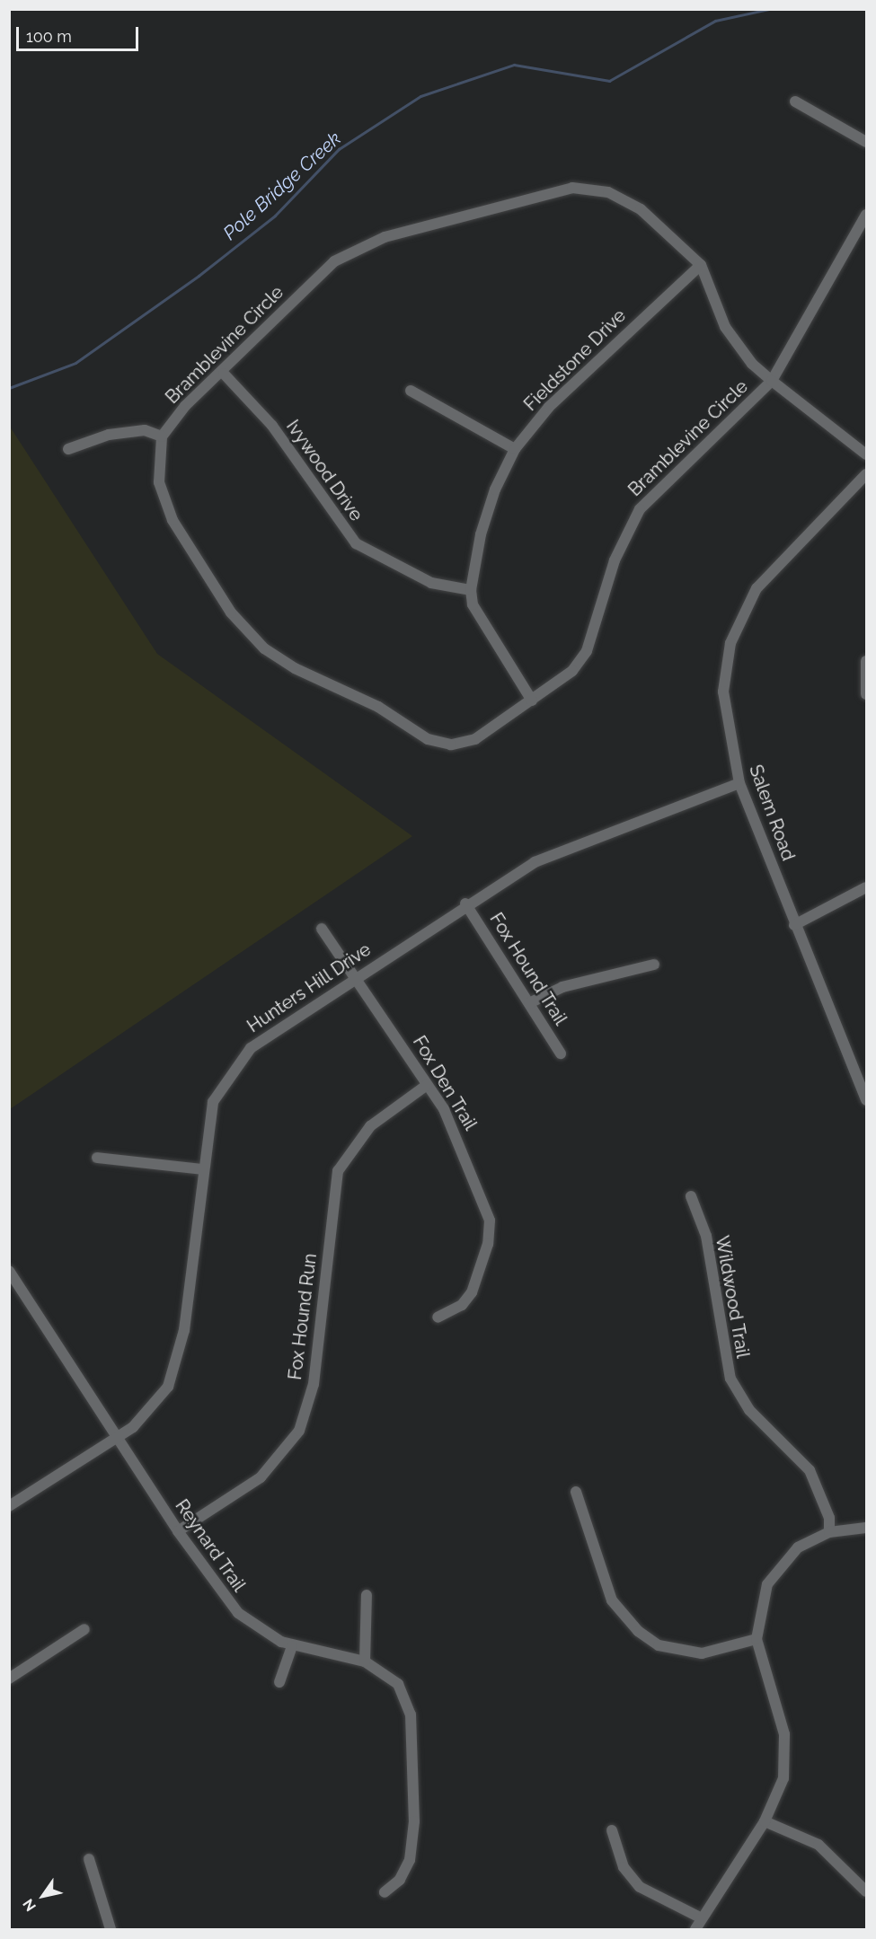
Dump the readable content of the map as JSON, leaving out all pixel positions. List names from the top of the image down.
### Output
{
  "streets": {
    "street": [
      "Bramblevine Circle",
      "Fieldstone Drive",
      "Ivywood Drive",
      "Salem Road",
      "Fox Hound Trail",
      "Hunters Hill Drive",
      "Fox Den Trail",
      "Wildwood Trail",
      "Fox Hound Run",
      "Reynard Trail"
    ]
  },
  "crossings": [
    ["Bramblevine Circle", "Fieldstone Drive"],
    ["Bramblevine Circle", "Ivywood Drive"],
    ["Fieldstone Drive", "Ivywood Drive"],
    ["Salem Road", "Hunters Hill Drive"],
    ["Fox Hound Trail", "Hunters Hill Drive"],
    ["Hunters Hill Drive", "Fox Den Trail"],
    ["Hunters Hill Drive", "Reynard Trail"],
    ["Fox Den Trail", "Fox Hound Run"],
    ["Fox Hound Run", "Reynard Trail"]
  ],
  "water": ["Pole Bridge Creek"],
  "scale_bar": "100 m",
  "north": "bottom left"
}
